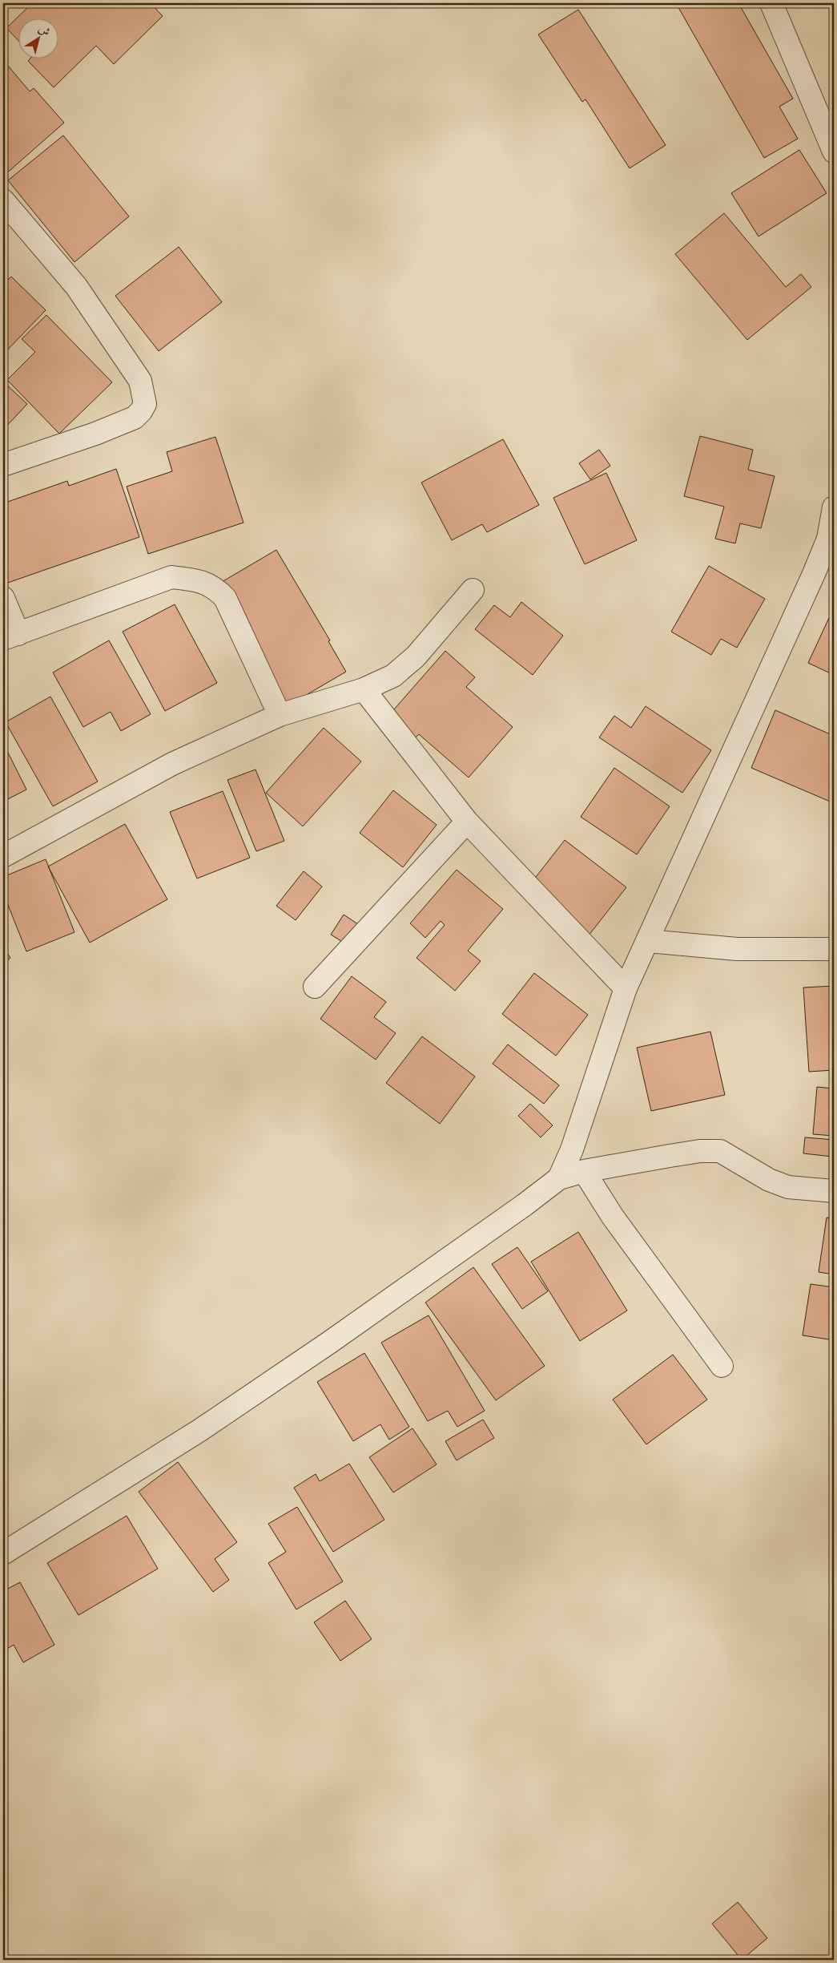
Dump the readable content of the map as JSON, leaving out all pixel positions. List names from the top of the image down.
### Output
{
  "north": "top right"
}
